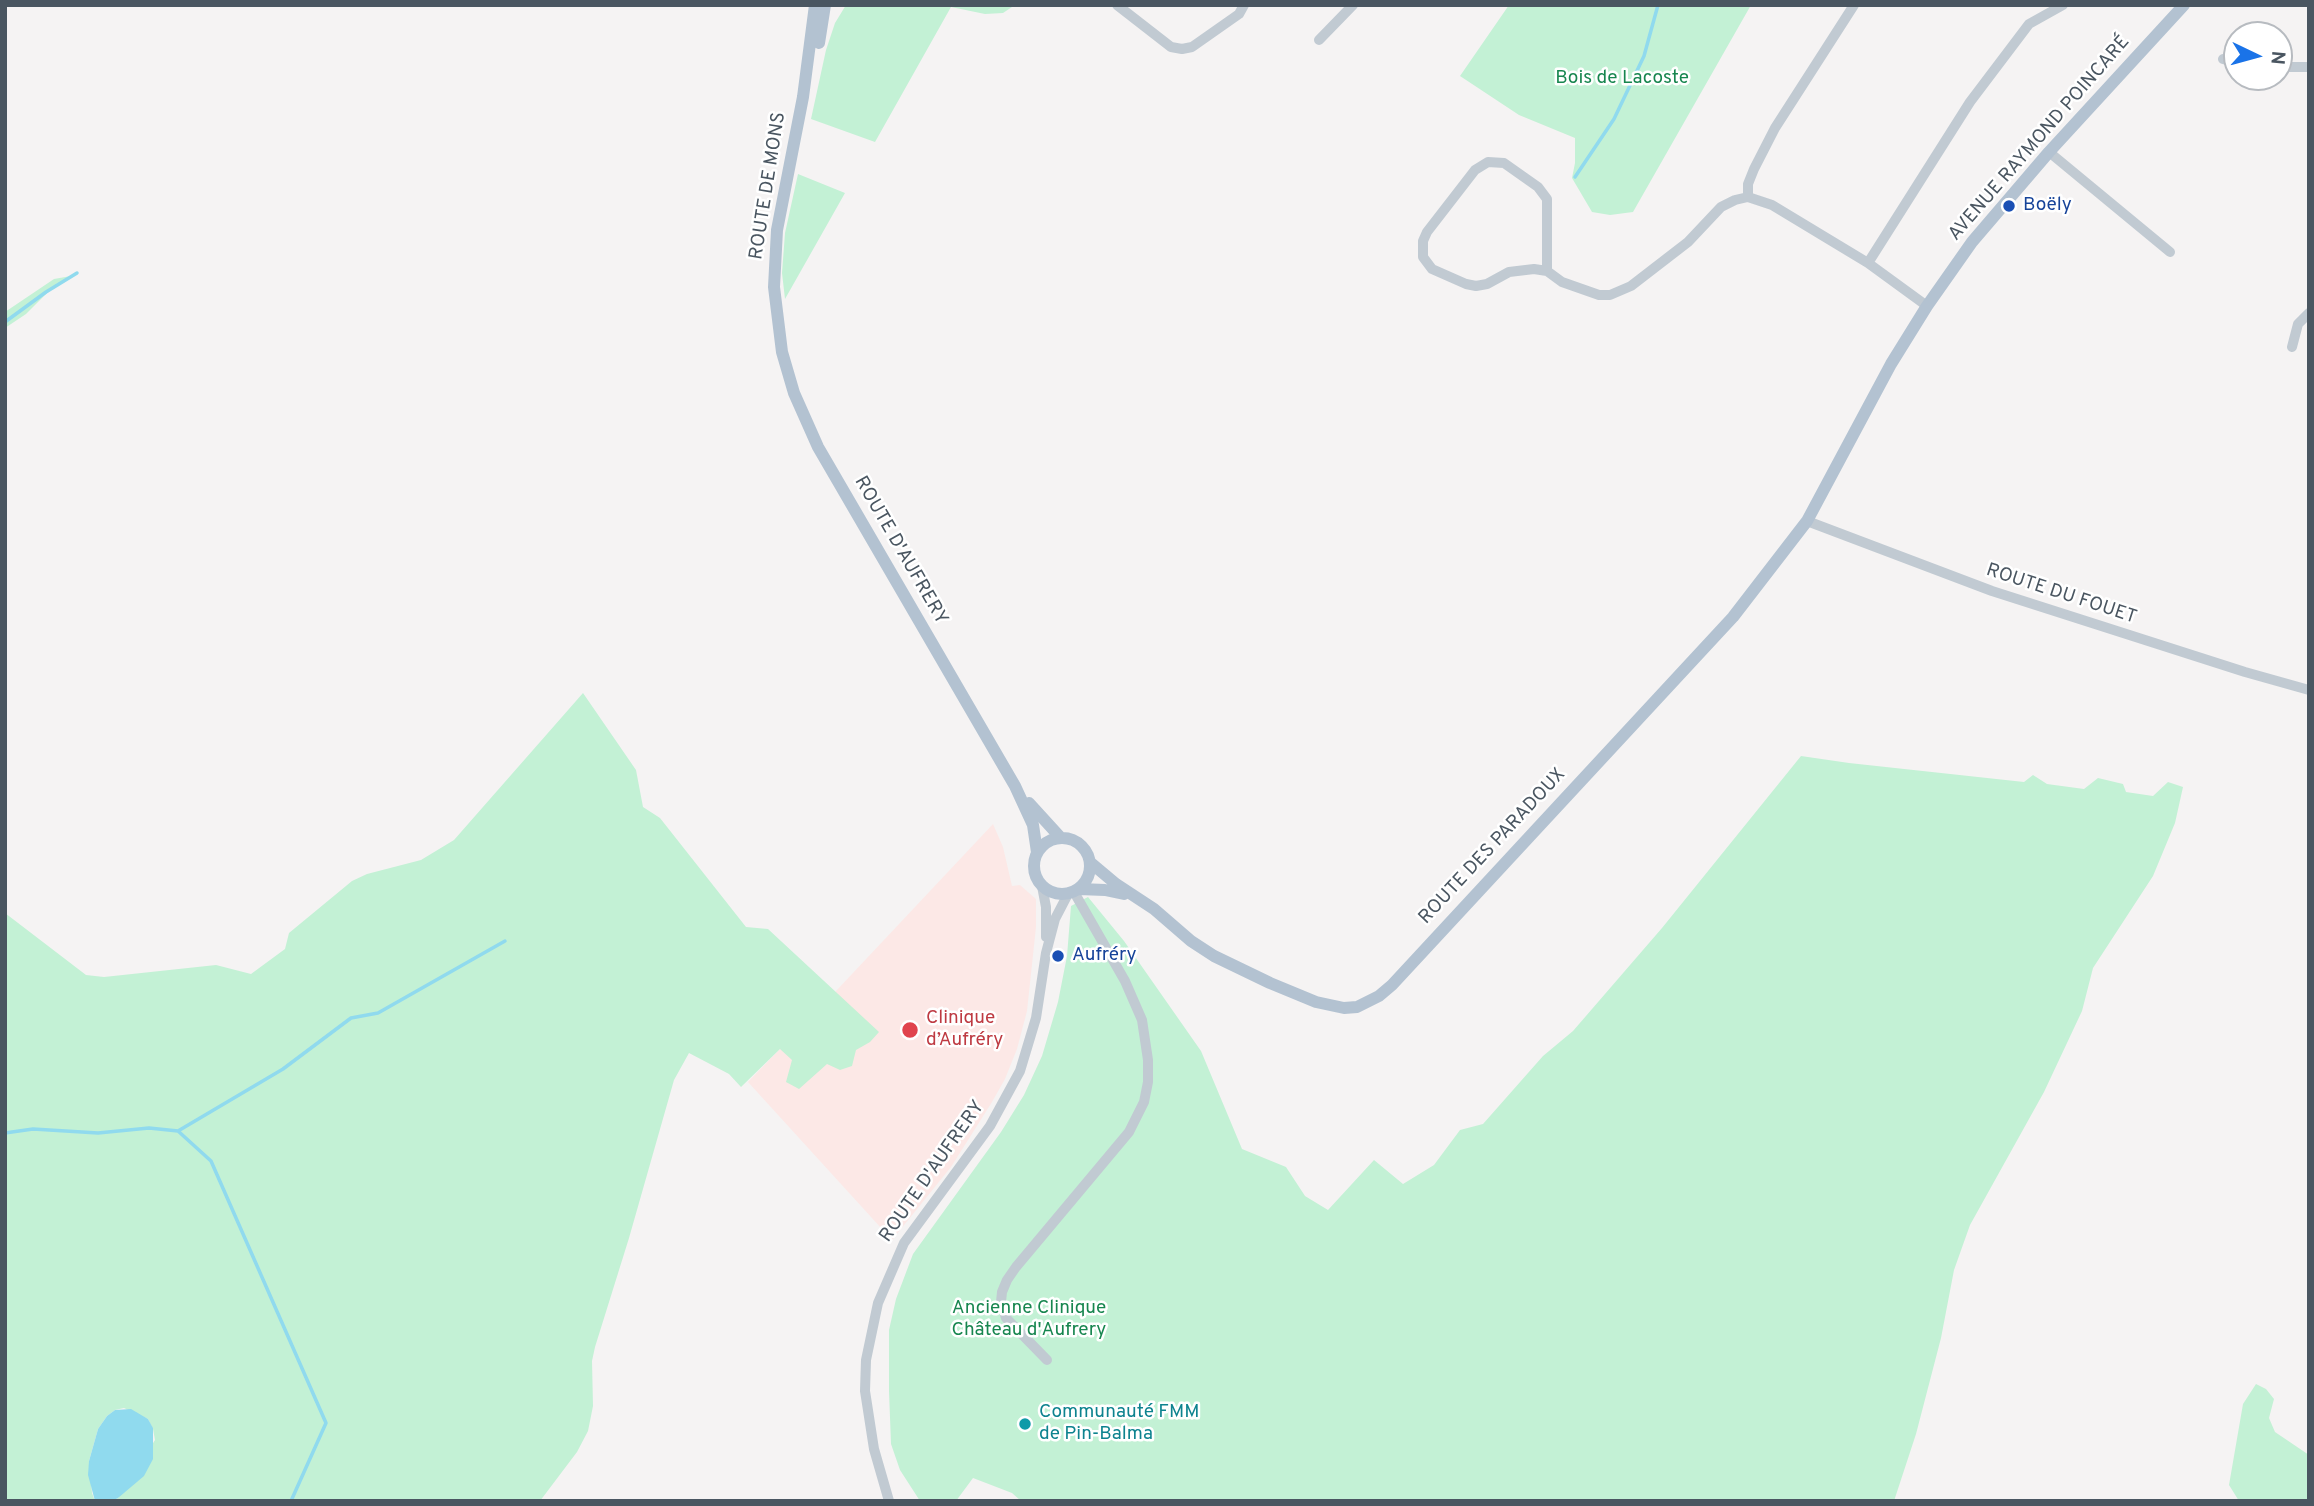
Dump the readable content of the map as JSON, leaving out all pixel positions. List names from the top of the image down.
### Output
{
  "streets": {
    "main road": [
      "AVENUE RAYMOND POINCARÉ",
      "ROUTE DE MONS",
      "ROUTE D'AUFRERY",
      "ROUTE DES PARADOUX"
    ],
    "street": ["ROUTE DU FOUET"]
  },
  "crossings": [
    ["AVENUE RAYMOND POINCARÉ", "ROUTE DU FOUET"],
    ["AVENUE RAYMOND POINCARÉ", "ROUTE DES PARADOUX"],
    ["ROUTE DE MONS", "ROUTE D'AUFRERY"],
    ["ROUTE DU FOUET", "ROUTE DES PARADOUX"]
  ],
  "parks": ["Bois de Lacoste", "Ancienne Clinique Château d'Aufrery"],
  "places": [
    "Boëly",
    "Aufréry",
    "Clinique d’Aufréry",
    "Communauté FMM de Pin-Balma"
  ],
  "north": "right"
}
